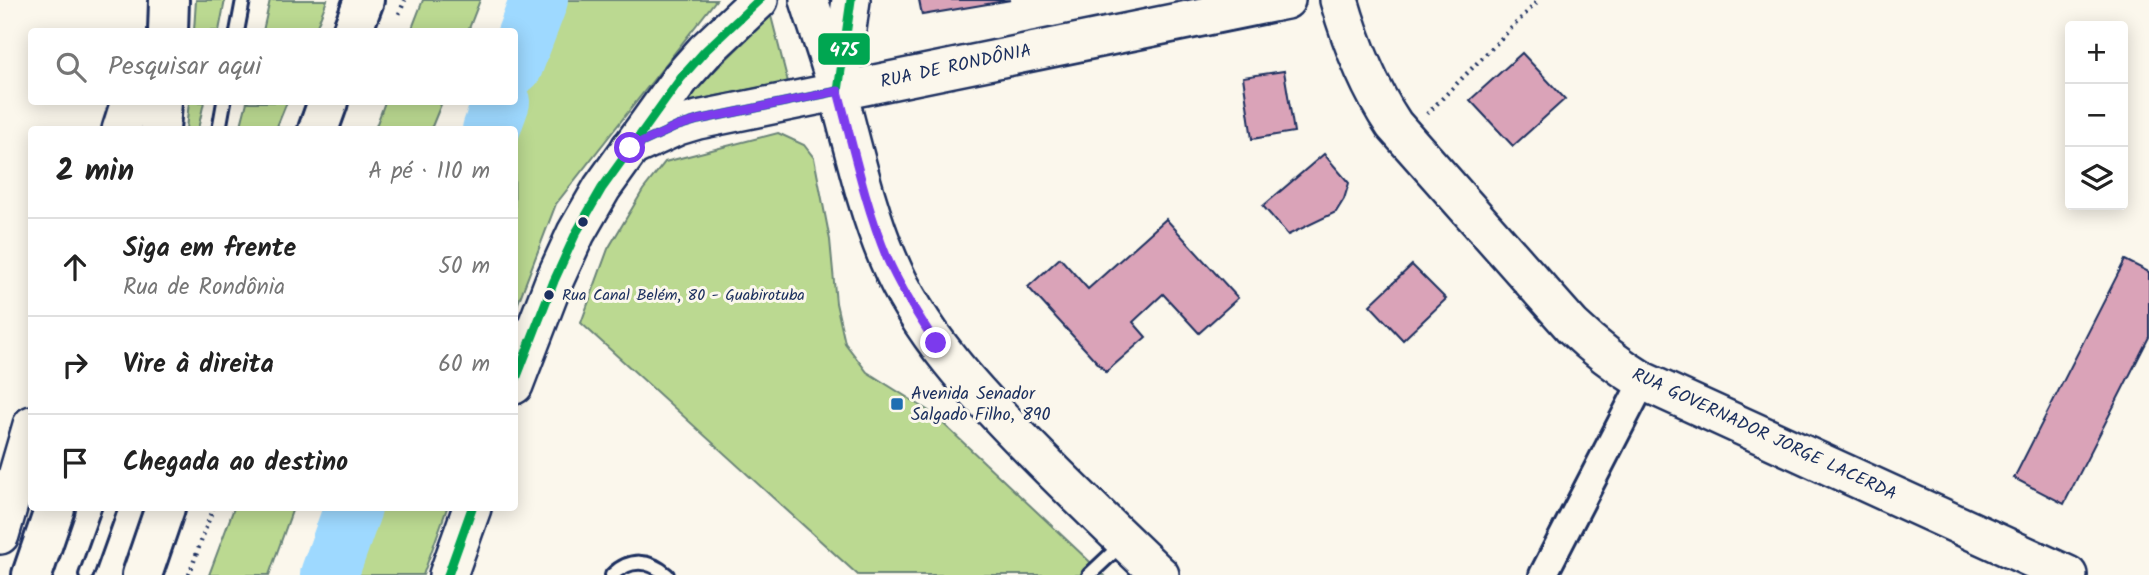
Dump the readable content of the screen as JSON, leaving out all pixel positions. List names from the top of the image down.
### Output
{
  "streets": {
    "street": ["RUA DE RONDÔNIA", "RUA GOVERNADOR JORGE LACERDA"]
  },
  "places": {
    "other": ["Rua Canal Belém, 80 - Guabirotuba"],
    "transit": ["Avenida Senador Salgado Filho, 890"]
  },
  "lines": ["transit line 475"],
  "page": {
    "map_buttons": ["+", "−"],
    "search": "Pesquisar aqui",
    "heading": ["2 min", "A pé · 110 m"],
    "list": [
      ["Siga em frente", "Rua de Rondônia", "50 m"],
      ["Vire à direita", "60 m"],
      "Chegada ao destino"
    ]
  }
}
